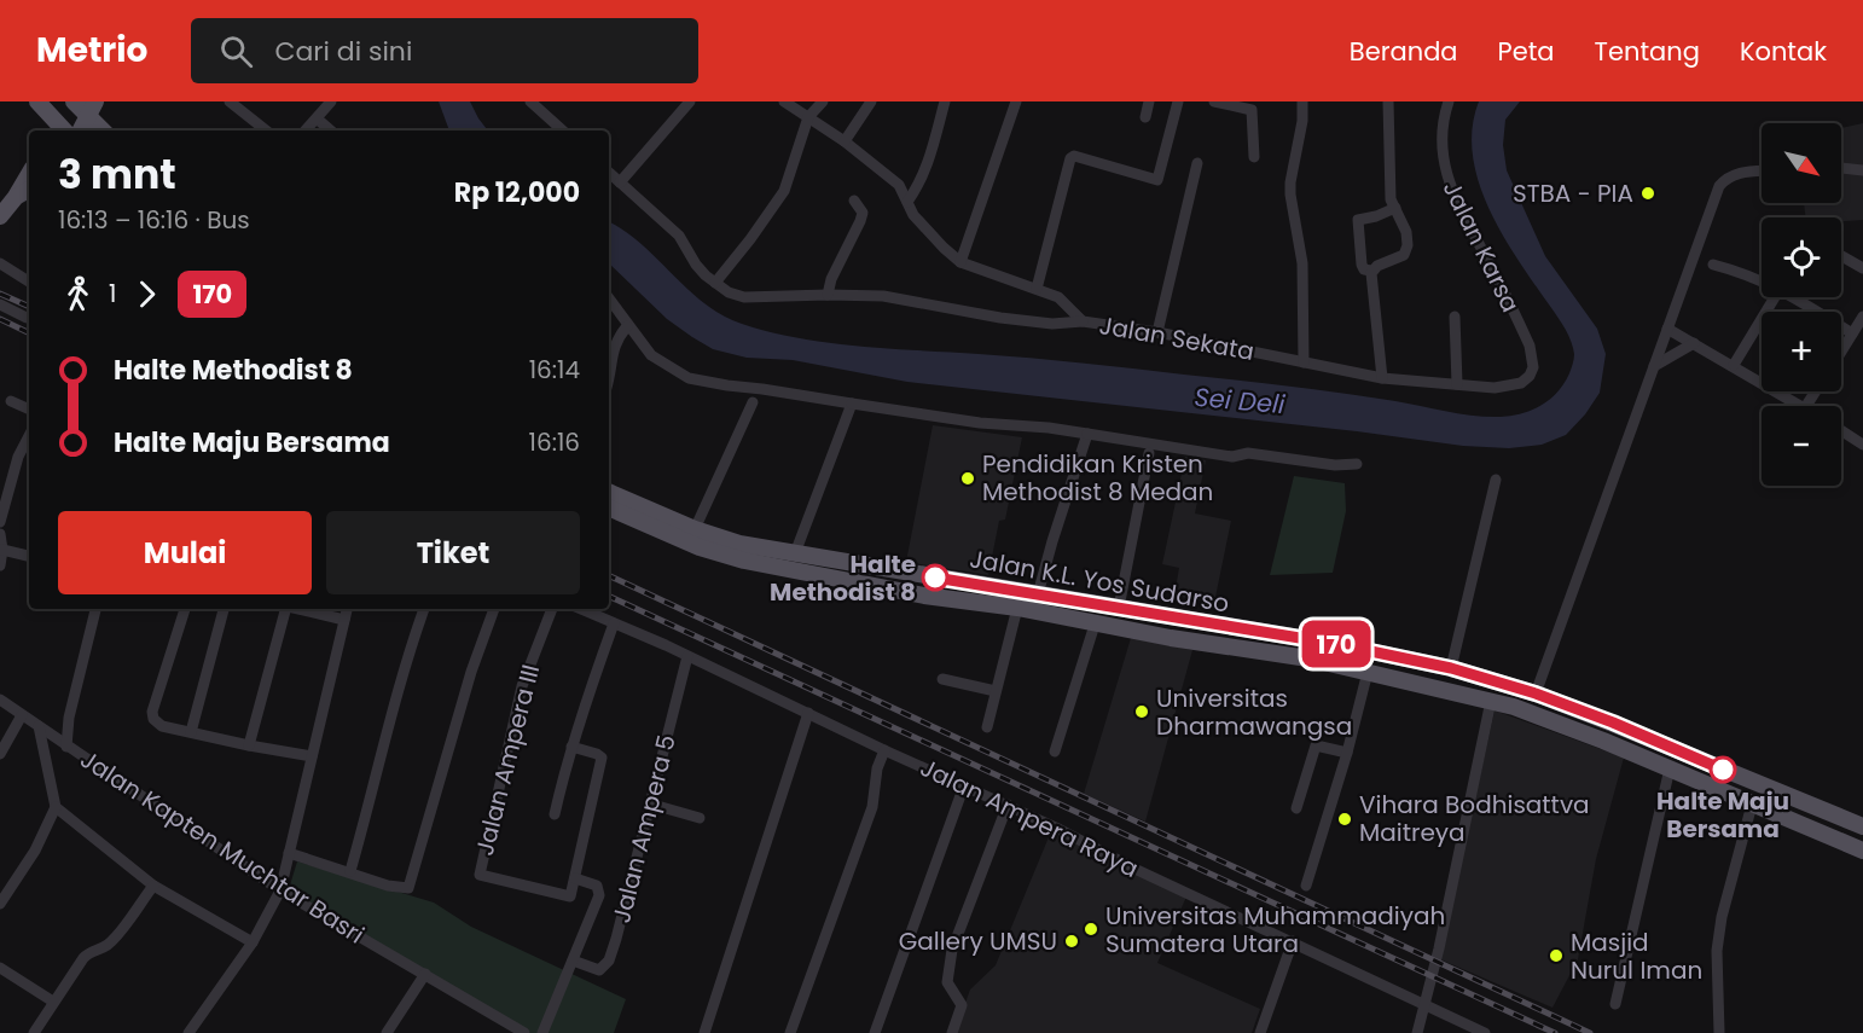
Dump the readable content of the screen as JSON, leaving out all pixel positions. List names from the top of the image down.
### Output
{
  "streets": {
    "main road": ["Jalan K.L. Yos Sudarso"],
    "street": [
      "Jalan Karsa",
      "Jalan Sekata",
      "Jalan Ampera III",
      "Jalan Ampera Raya",
      "Jalan Ampera 5",
      "Jalan Kapten Muchtar Basri"
    ]
  },
  "crossings": [
    ["Jalan Karsa", "Jalan Sekata"],
    ["Jalan Ampera Raya", "Jalan Ampera 5"]
  ],
  "water": ["Sei Deli"],
  "places": [
    "STBA - PIA",
    "Pendidikan Kristen Methodist 8 Medan",
    "Halte Methodist 8",
    "Universitas Dharmawangsa",
    "Halte Maju Bersama",
    "Vihara Bodhisattva Maitreya",
    "Universitas Muhammadiyah Sumatera Utara",
    "Gallery UMSU",
    "Masjid Nurul Iman"
  ],
  "lines": ["bus line 170"],
  "north": "bottom right",
  "page": {
    "header": "Metrio",
    "search": "Cari di sini",
    "nav": [
      "Beranda",
      "Peta",
      "Tentang",
      "Kontak"
    ],
    "on_map": "170",
    "map_buttons": ["+", "−"],
    "heading": ["3 mnt", "16:13 – 16:16 · Bus", "Rp 12,000"],
    "legs": ["1", "170"],
    "list": [
      {
        "name": "Halte Methodist 8",
        "value": "16:14"
      },
      {
        "name": "Halte Maju Bersama",
        "value": "16:16"
      }
    ],
    "buttons": ["Mulai", "Tiket"]
  }
}
